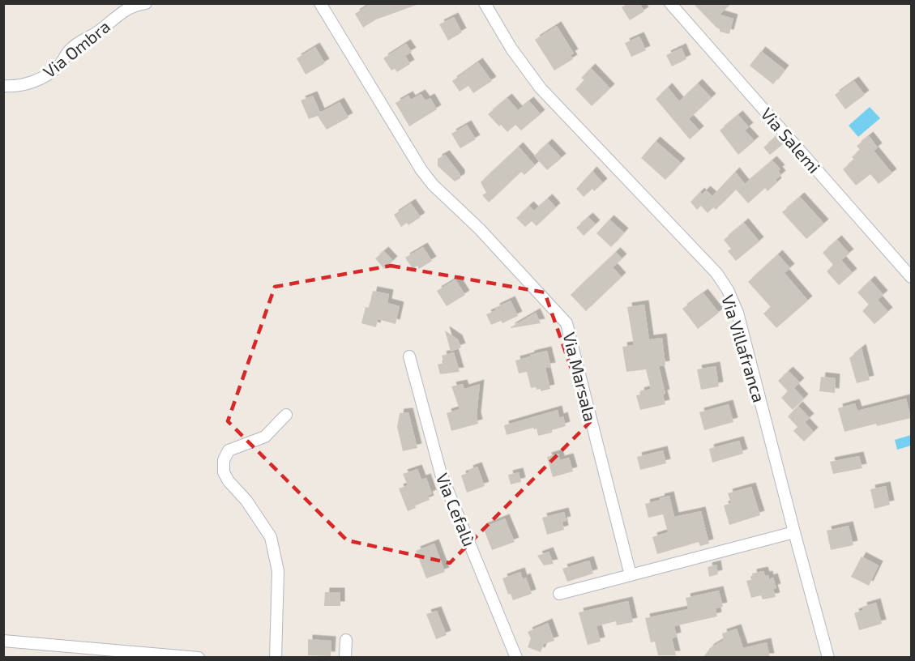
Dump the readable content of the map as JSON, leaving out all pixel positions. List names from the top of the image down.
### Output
{
  "streets": {
    "street": [
      "Via Ombra",
      "Via Salemi",
      "Via Villafranca",
      "Via Marsala",
      "Via Cefalù"
    ]
  }
}
